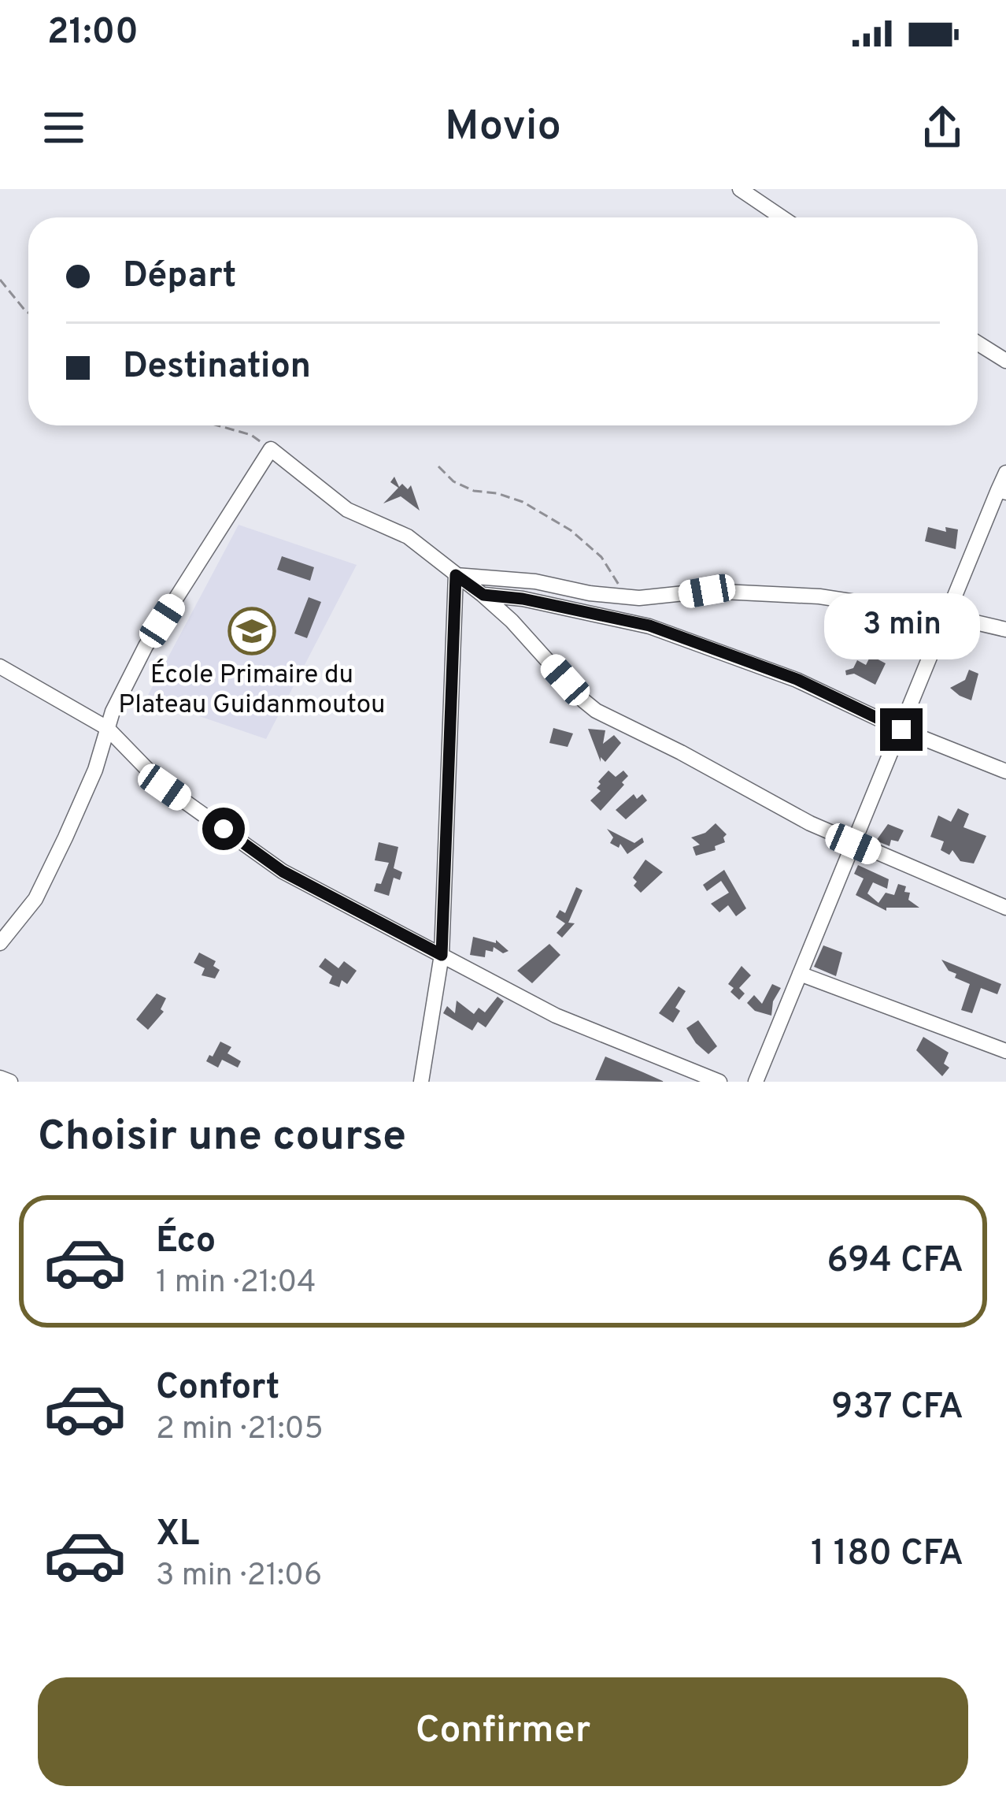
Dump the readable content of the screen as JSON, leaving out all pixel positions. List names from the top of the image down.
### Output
{
  "places": {
    "school or university": ["École Primaire du Plateau Guidanmoutou"]
  },
  "page": {
    "status": "21:00",
    "header": "Movio",
    "banner": ["Départ", "Destination"],
    "bubble": "3 min",
    "heading": "Choisir une course",
    "list": [
      {
        "name": "Éco",
        "note": "1 min · 21:04",
        "value": "694 CFA"
      },
      {
        "name": "Confort",
        "note": "2 min · 21:05",
        "value": "937 CFA"
      },
      {
        "name": "XL",
        "note": "3 min · 21:06",
        "value": "1 180 CFA"
      }
    ],
    "buttons": "Confirmer"
  }
}
